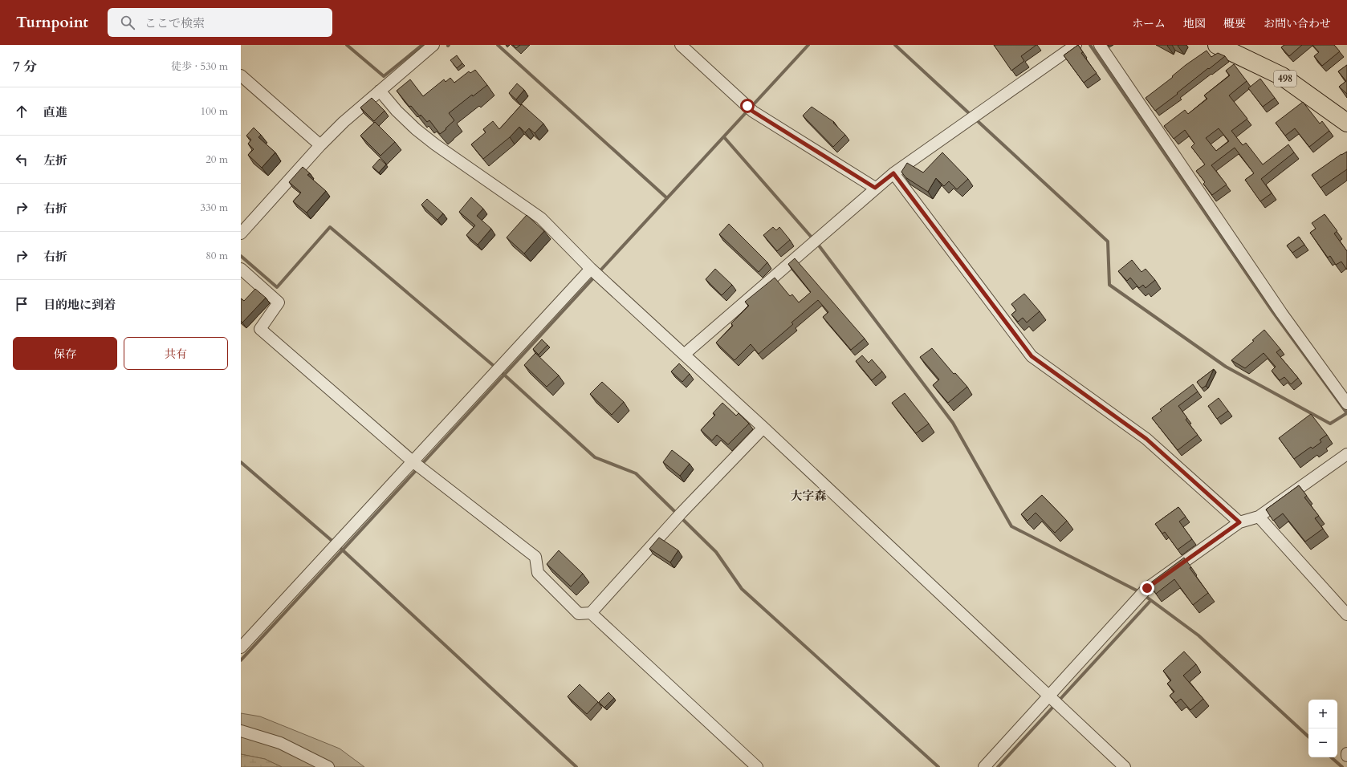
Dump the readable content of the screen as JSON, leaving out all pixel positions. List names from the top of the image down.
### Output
{
  "streets": {
    "highway": ["498"]
  },
  "districts": ["大字森"],
  "page": {
    "header": "Turnpoint",
    "search": "ここで検索",
    "nav": [
      "ホーム",
      "地図",
      "概要",
      "お問い合わせ"
    ],
    "heading": ["7 分", "徒歩 · 530 m"],
    "list": [
      ["直進", "100 m"],
      ["左折", "20 m"],
      ["右折", "330 m"],
      ["右折", "80 m"],
      "目的地に到着"
    ],
    "buttons": ["保存", "共有"],
    "map_buttons": ["+", "−"]
  }
}
